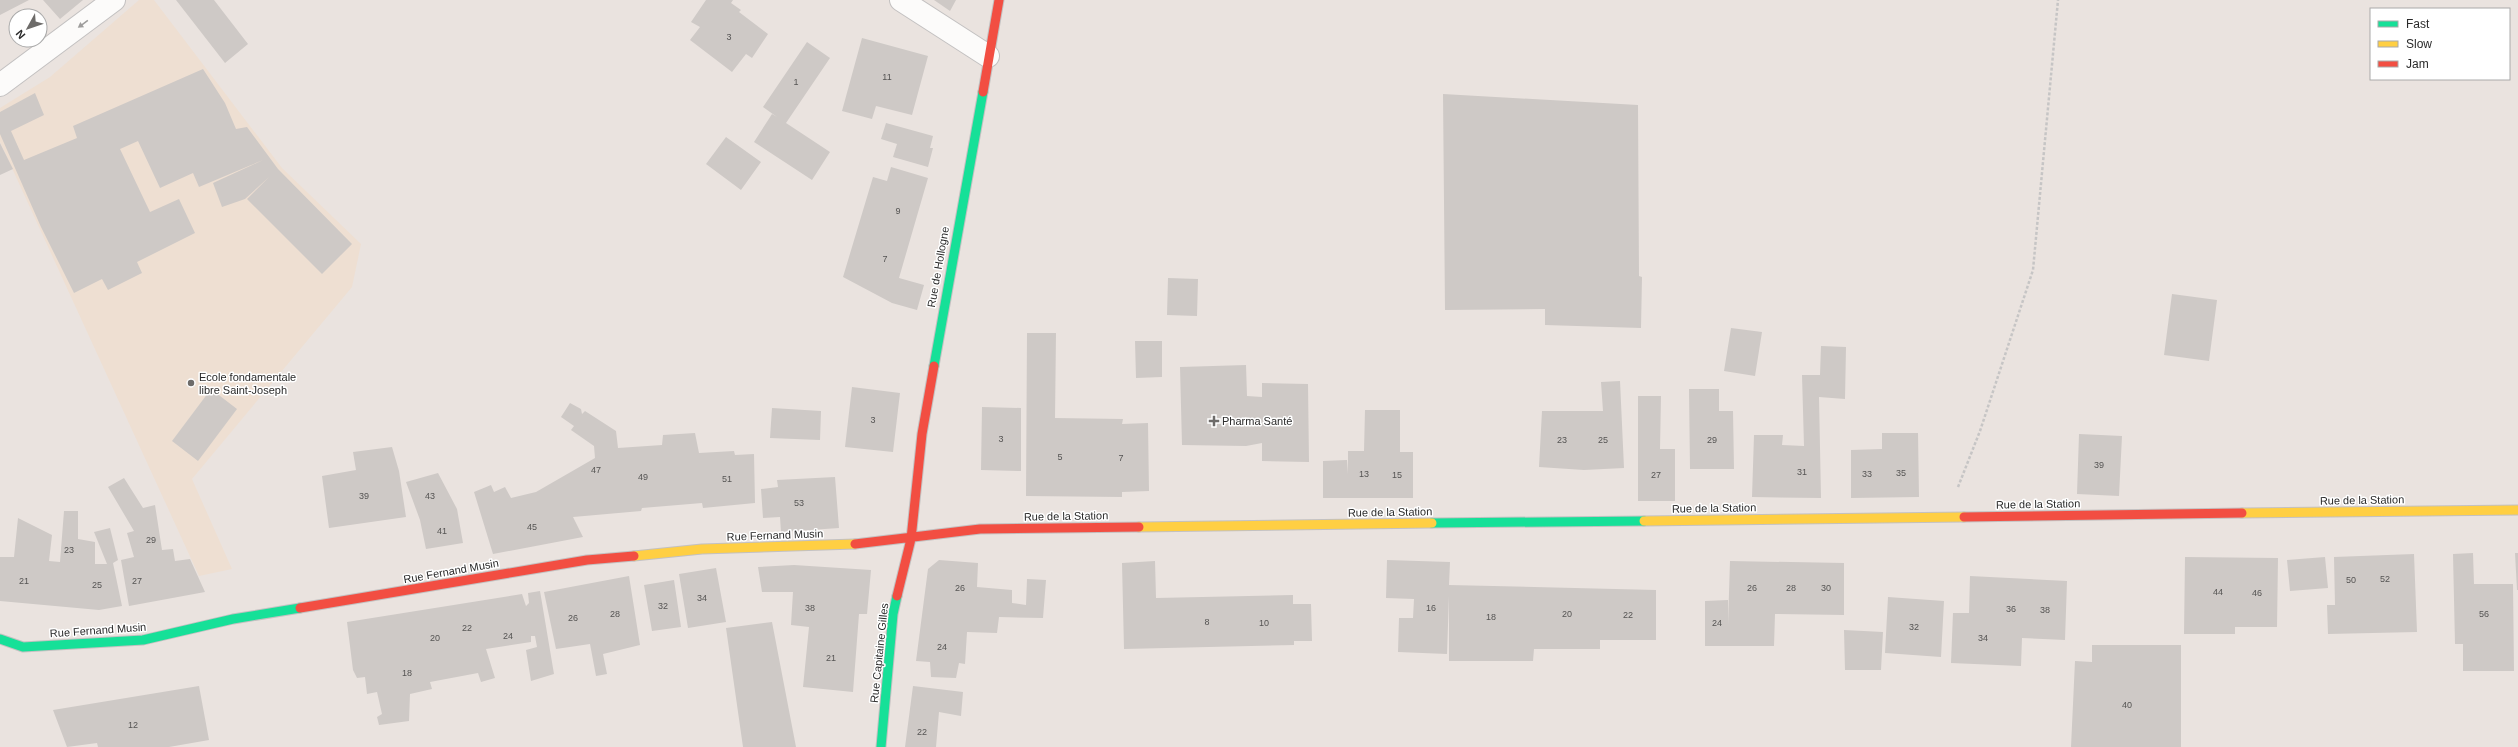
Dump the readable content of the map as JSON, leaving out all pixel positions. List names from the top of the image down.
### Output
{
  "streets": {
    "street": [
      "Rue de Hollogne",
      "Rue de la Station",
      "Rue Fernand Musin",
      "Rue Capitaine Gilles"
    ]
  },
  "crossings": [
    ["Rue de Hollogne", "Rue de la Station"],
    ["Rue de Hollogne", "Rue Fernand Musin"],
    ["Rue de Hollogne", "Rue Capitaine Gilles"],
    ["Rue de la Station", "Rue Fernand Musin"],
    ["Rue de la Station", "Rue Capitaine Gilles"],
    ["Rue Fernand Musin", "Rue Capitaine Gilles"]
  ],
  "places": {
    "other": ["Ecole fondamentale libre Saint-Joseph"],
    "health": ["Pharma Santé"]
  },
  "house_numbers": [
    "3",
    "11",
    "1",
    "9",
    "7",
    "3",
    "3",
    "23",
    "25",
    "29",
    "5",
    "7",
    "39",
    "47",
    "31",
    "35",
    "13",
    "33",
    "15",
    "27",
    "49",
    "51",
    "39",
    "43",
    "53",
    "45",
    "41",
    "29",
    "23",
    "52",
    "50",
    "21",
    "27",
    "25",
    "26",
    "26",
    "28",
    "30",
    "44",
    "46",
    "34",
    "32",
    "38",
    "16",
    "36",
    "38",
    "28",
    "20",
    "56",
    "22",
    "18",
    "26",
    "8",
    "10",
    "24",
    "32",
    "22",
    "24",
    "20",
    "34",
    "24",
    "21",
    "18",
    "40",
    "12",
    "22"
  ],
  "legend": ["Fast", "Slow", "Jam"],
  "north": "bottom left"
}
